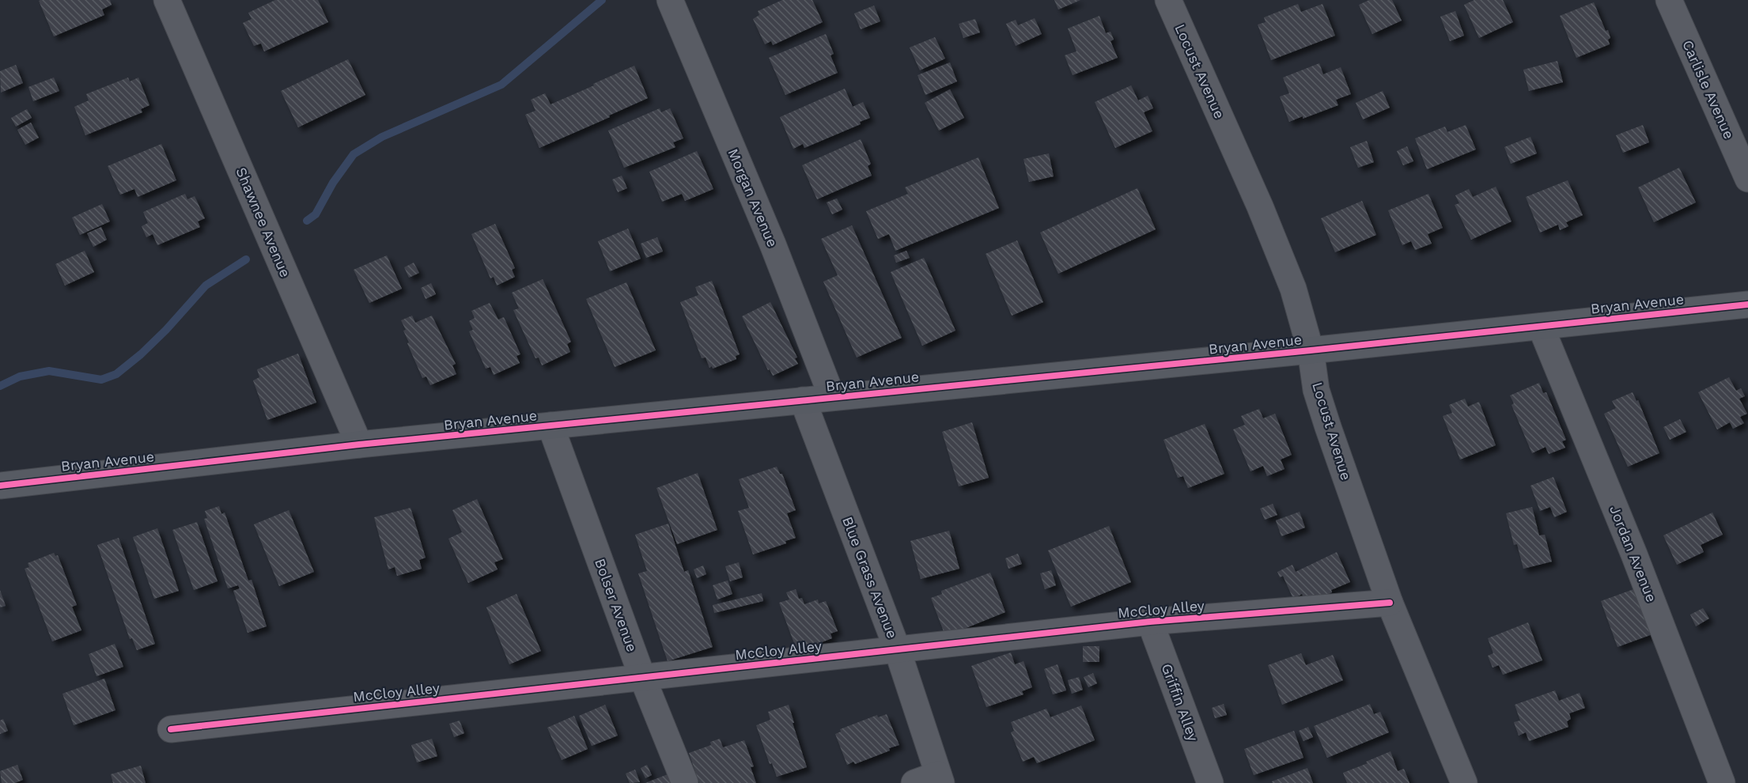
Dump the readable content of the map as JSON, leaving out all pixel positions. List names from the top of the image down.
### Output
{
  "streets": {
    "street": [
      "Locust Avenue",
      "Carlisle Avenue",
      "Morgan Avenue",
      "Shawnee Avenue",
      "Bryan Avenue",
      "Jordan Avenue",
      "Blue Grass Avenue",
      "Bolser Avenue",
      "McCloy Alley",
      "Griffin Alley"
    ]
  },
  "crossings": [
    ["Locust Avenue", "Bryan Avenue"],
    ["Locust Avenue", "McCloy Alley"],
    ["Morgan Avenue", "Bryan Avenue"],
    ["Shawnee Avenue", "Bryan Avenue"],
    ["Bryan Avenue", "Jordan Avenue"],
    ["Bryan Avenue", "Blue Grass Avenue"],
    ["Bryan Avenue", "Bolser Avenue"],
    ["Blue Grass Avenue", "McCloy Alley"],
    ["Bolser Avenue", "McCloy Alley"],
    ["McCloy Alley", "Griffin Alley"]
  ]
}
